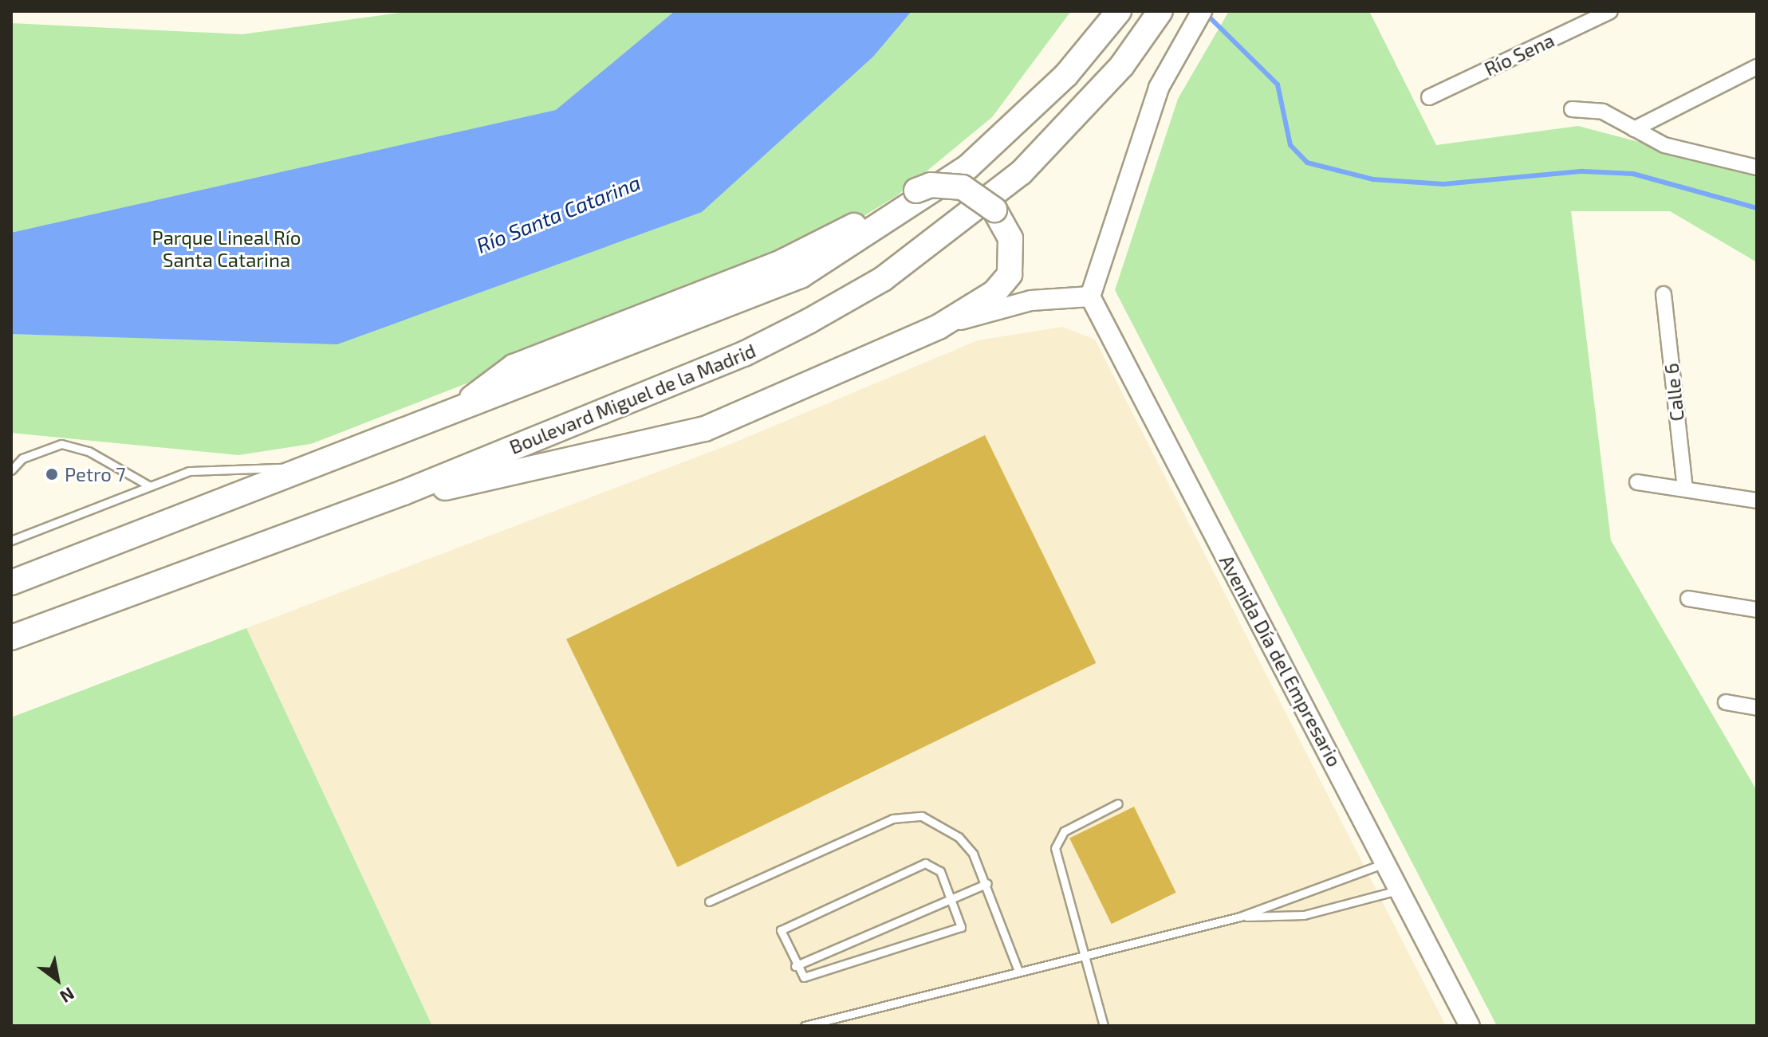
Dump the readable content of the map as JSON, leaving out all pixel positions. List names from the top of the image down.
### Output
{
  "streets": {
    "highway": ["Boulevard Miguel de la Madrid"],
    "street": ["Río Sena", "Calle 6", "Avenida Día del Empresario"]
  },
  "water": ["Río Santa Catarina"],
  "parks": ["Parque Lineal Río Santa Catarina"],
  "places": ["Petro 7"],
  "north": "bottom right"
}
